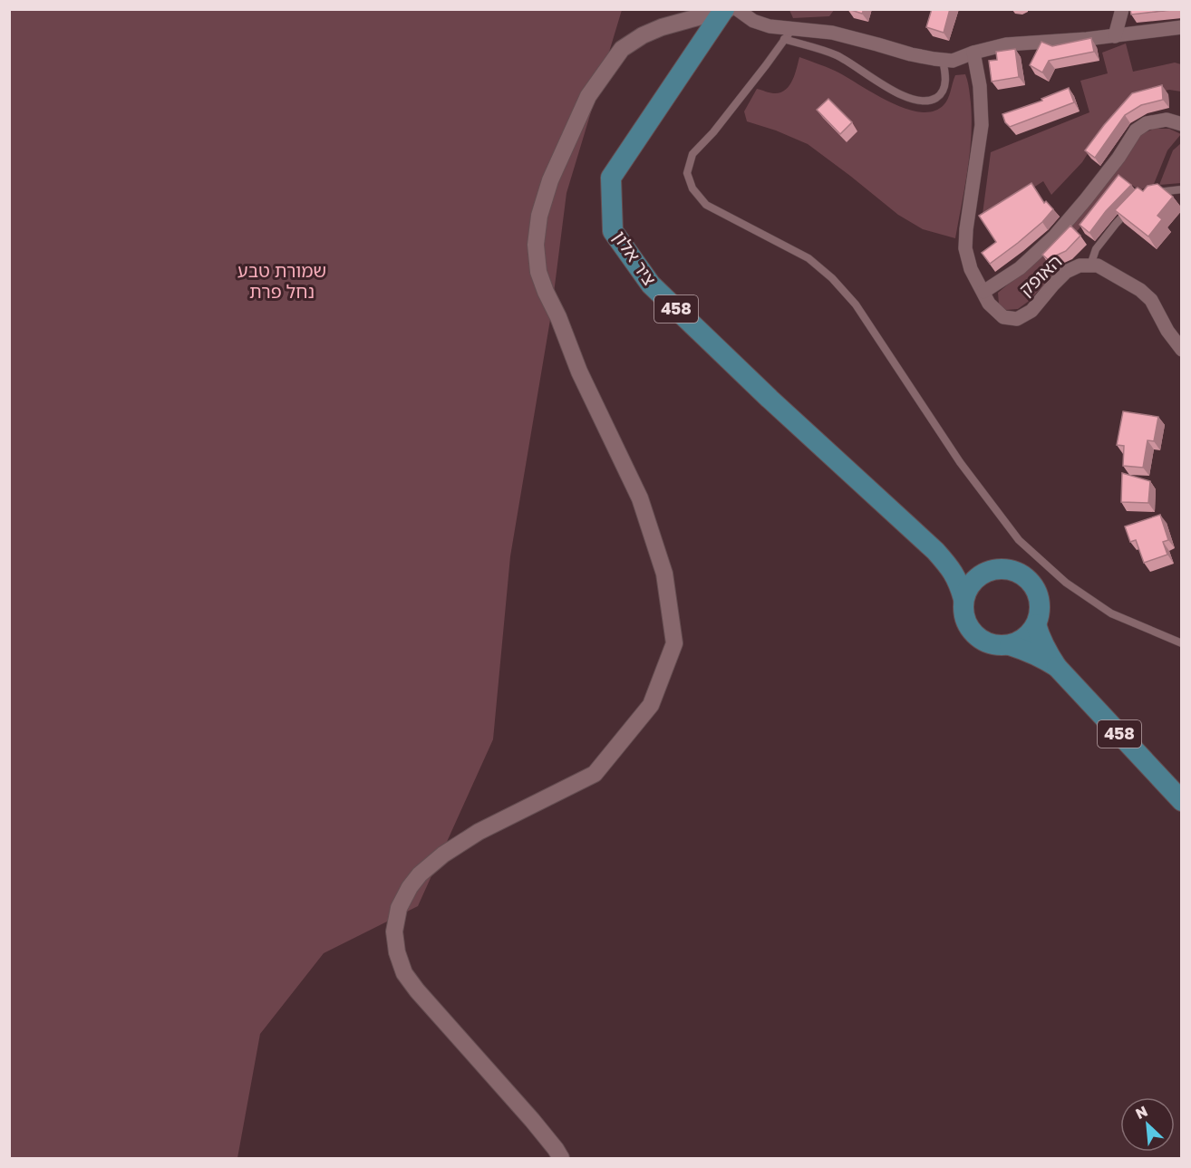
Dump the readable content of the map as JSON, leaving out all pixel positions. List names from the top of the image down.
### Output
{
  "streets": {
    "main road": ["ציר אלון", "458"],
    "street": ["האופק"]
  },
  "crossings": [
    ["ציר אלון", "458"]
  ],
  "parks": ["שמורת טבע נחל פרת"],
  "north": "top left"
}
